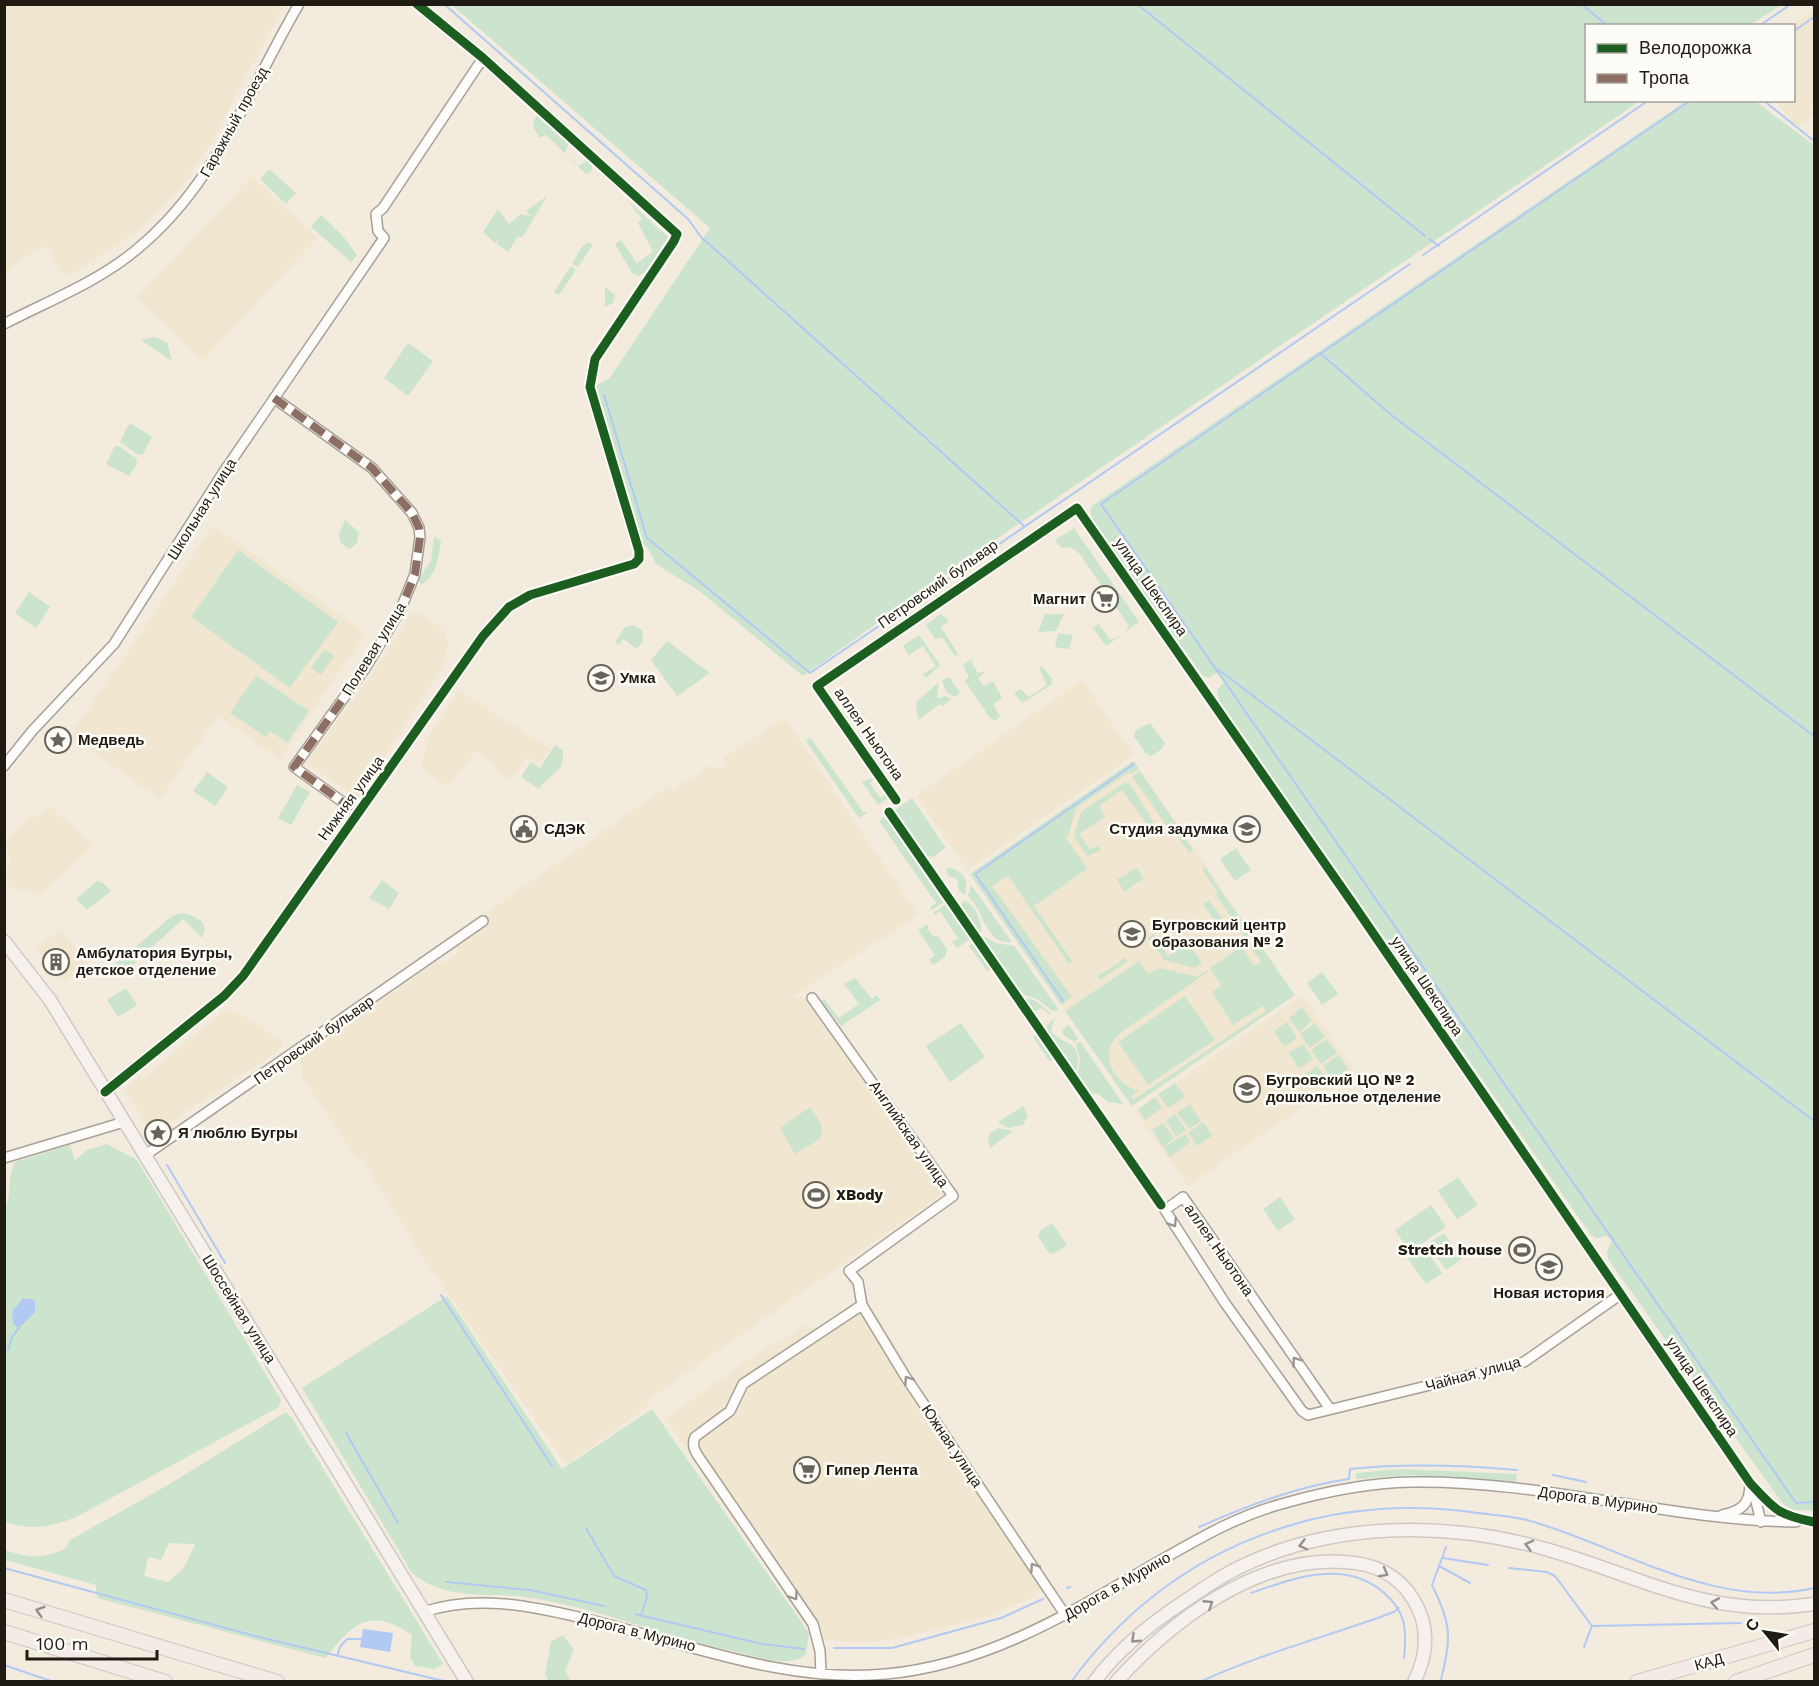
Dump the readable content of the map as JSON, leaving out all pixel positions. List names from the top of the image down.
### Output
{
  "streets": {
    "highway": ["КАД"],
    "main road": ["Шоссейная улица"],
    "street": [
      "Гаражный проезд",
      "Школьная улица",
      "Петровский бульвар",
      "улица Шекспира",
      "Полевая улица",
      "аллея Ньютона",
      "Нижняя улица",
      "Английская улица",
      "Чайная улица",
      "Южная улица",
      "Дорога в Мурино"
    ]
  },
  "crossings": [
    ["Школьная улица", "Полевая улица"],
    ["Школьная улица", "Нижняя улица"],
    ["Петровский бульвар", "улица Шекспира"],
    ["Петровский бульвар", "аллея Ньютона"],
    ["Петровский бульвар", "Шоссейная улица"],
    ["улица Шекспира", "Чайная улица"],
    ["Полевая улица", "Нижняя улица"],
    ["аллея Ньютона", "Чайная улица"],
    ["Нижняя улица", "Шоссейная улица"],
    ["Английская улица", "Южная улица"],
    ["Шоссейная улица", "Дорога в Мурино"],
    ["Южная улица", "Дорога в Мурино"]
  ],
  "one_way": ["Южная улица"],
  "places": {
    "supermarket": ["Магнит", "Гипер Лента"],
    "school or university": [
      "Умка",
      "Студия задумка",
      "Бугровский центр образования № 2",
      "Бугровский ЦО № 2 дошкольное отделение",
      "Новая история"
    ],
    "place": ["Медведь", "Я люблю Бугры"],
    "public building": ["СДЭК"],
    "building": ["Амбулатория Бугры, детское отделение"],
    "sports": ["XBody", "Stretch house"]
  },
  "legend": ["Велодорожка", "Тропа"],
  "scale_bar": "100 m",
  "north": "top left"
}
